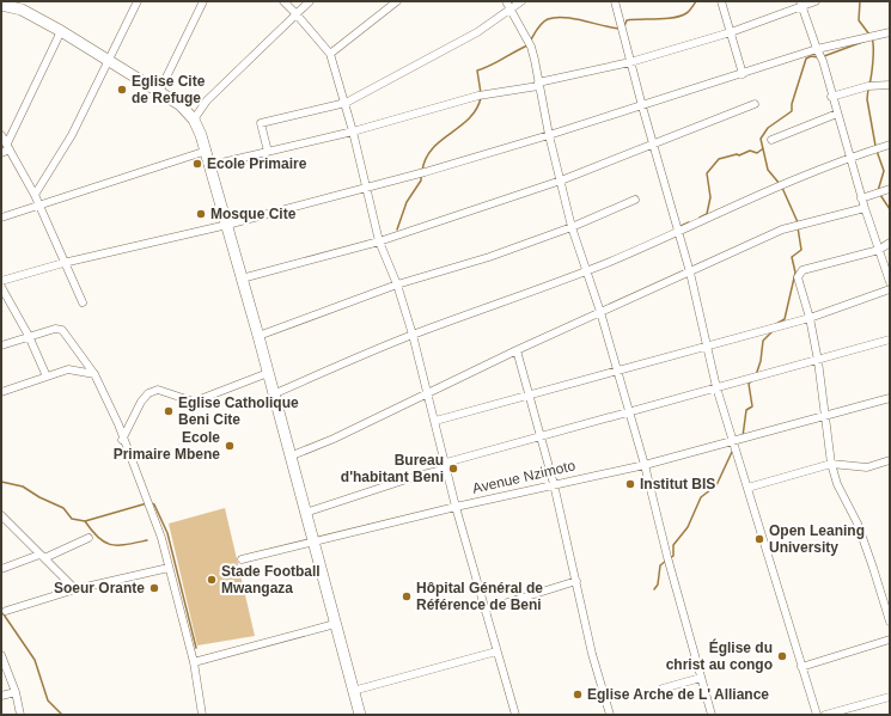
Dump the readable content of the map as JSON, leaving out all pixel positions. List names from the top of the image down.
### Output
{
  "streets": {
    "street": ["Avenue Nzimoto"]
  },
  "places": [
    "Eglise Cite de Refuge",
    "Ecole Primaire",
    "Mosque Cite",
    "Eglise Catholique Beni Cite",
    "Ecole Primaire Mbene",
    "Bureau d'habitant Beni",
    "Institut BIS",
    "Open Leaning University",
    "Stade Football Mwangaza",
    "Soeur Orante",
    "Hôpital Général de Référence de Beni",
    "Église du christ au congo",
    "Eglise Arche de L' Alliance"
  ]
}
